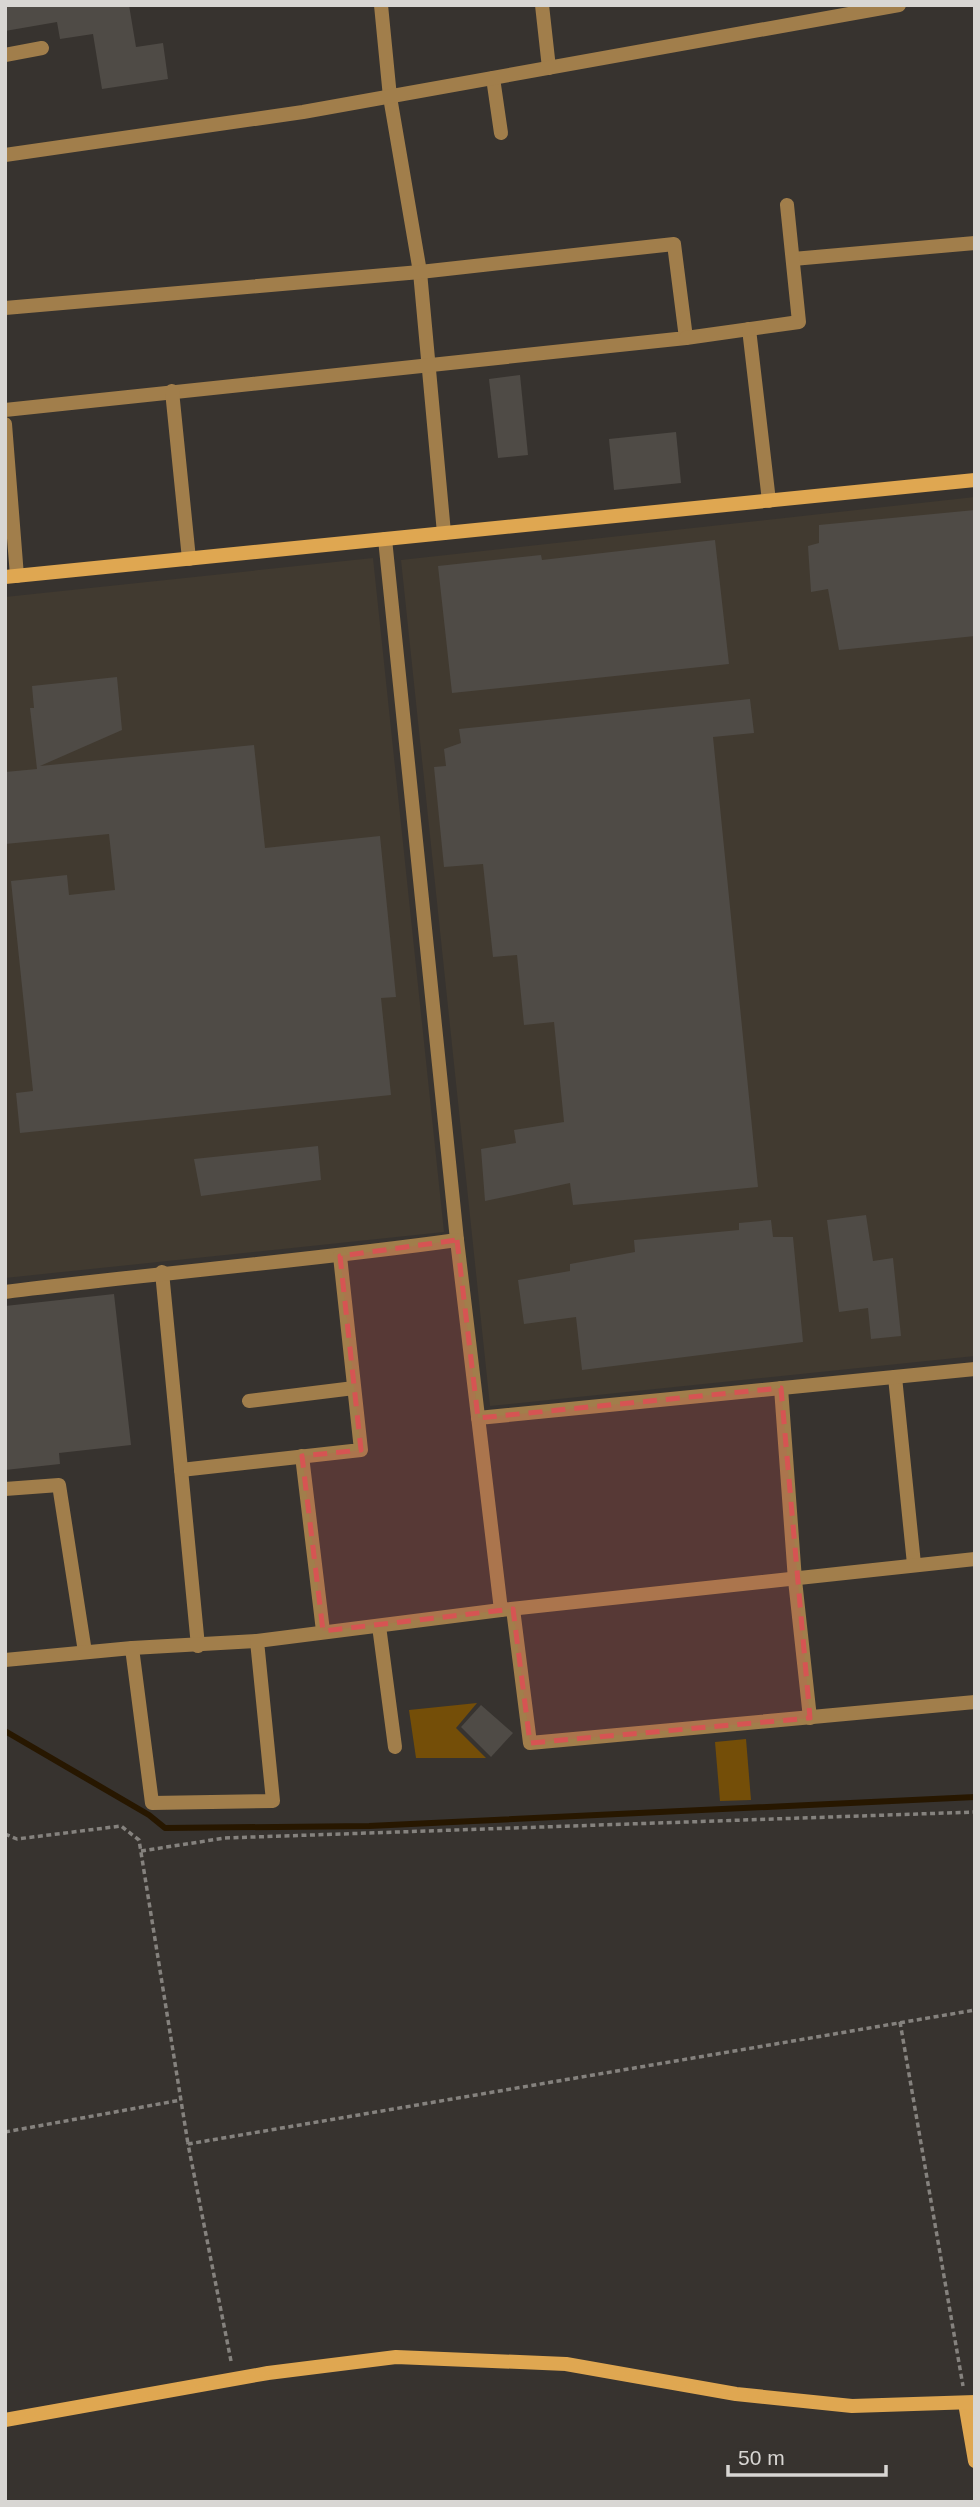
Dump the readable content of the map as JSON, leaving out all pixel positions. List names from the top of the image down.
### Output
{
  "scale_bar": "50 m"
}
